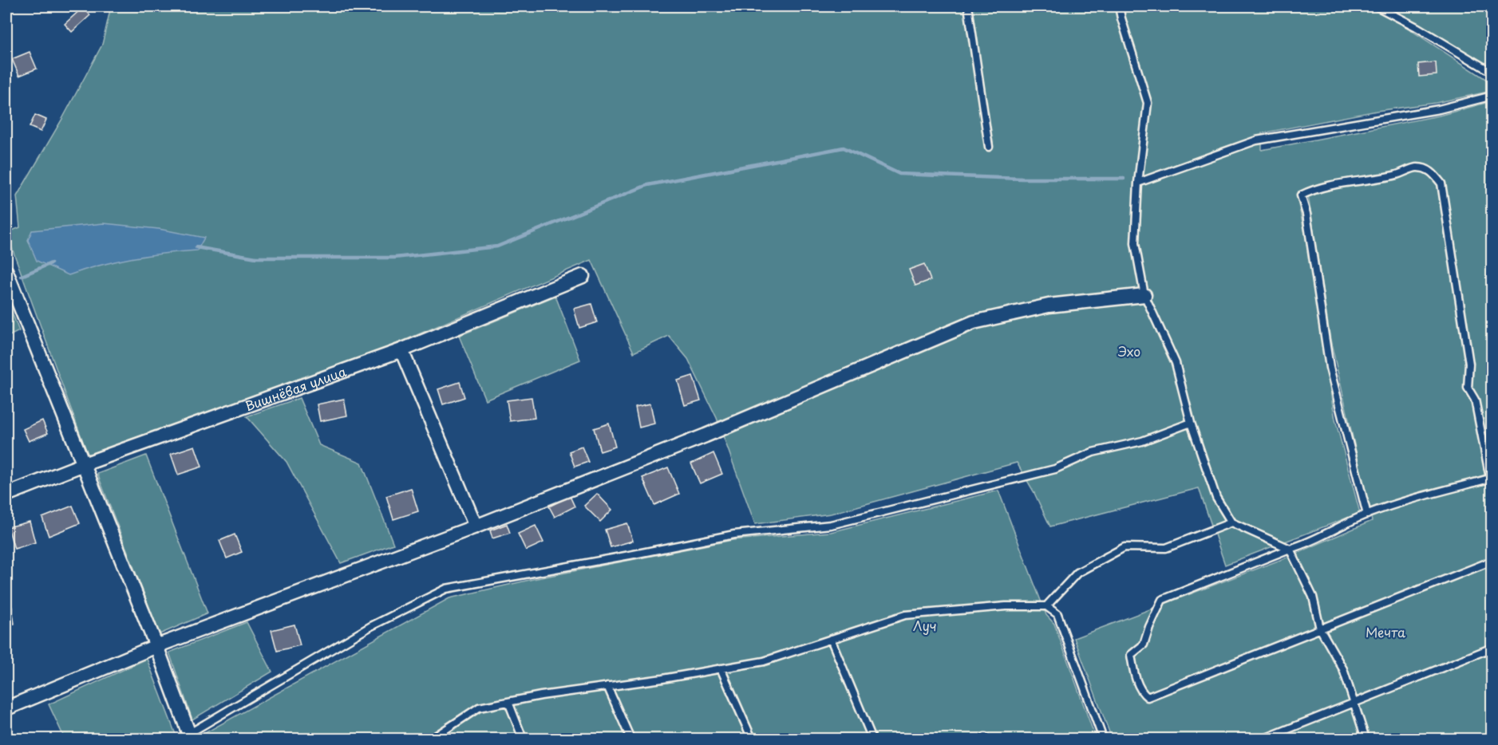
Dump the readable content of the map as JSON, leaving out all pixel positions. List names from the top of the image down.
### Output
{
  "streets": {
    "street": ["Вишнёвая улица"]
  },
  "parks": ["Эхо", "Луч", "Мечта"]
}
